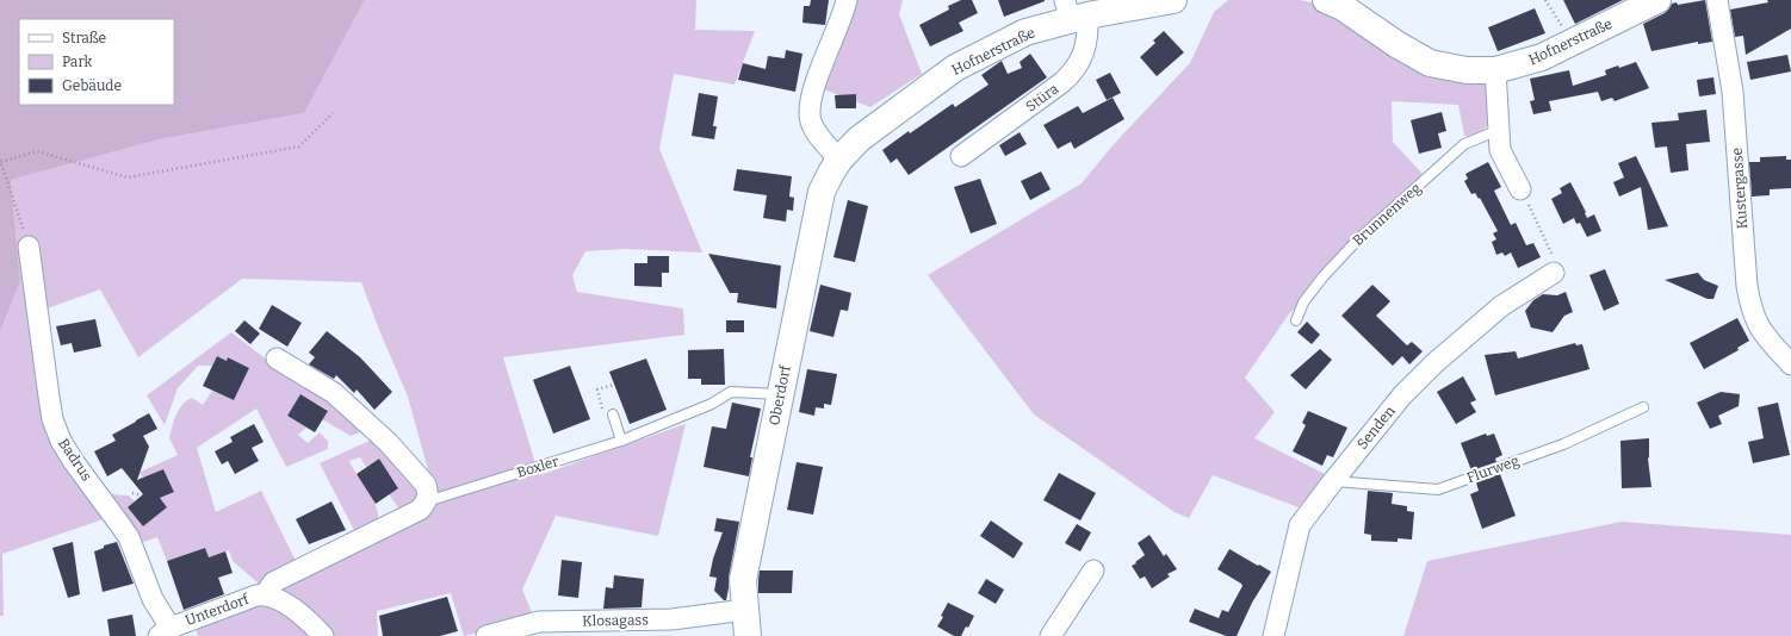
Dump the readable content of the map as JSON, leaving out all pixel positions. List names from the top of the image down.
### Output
{
  "streets": {
    "main road": ["Hofnerstraße", "Oberdorf"],
    "street": [
      "Stüra",
      "Kustergasse",
      "Senden",
      "Badrus",
      "Boxler",
      "Unterdorf",
      "Klosagass"
    ],
    "lane": ["Brunnenweg", "Flurweg"]
  },
  "crossings": [
    ["Hofnerstraße", "Stüra"],
    ["Hofnerstraße", "Oberdorf"],
    ["Oberdorf", "Boxler"],
    ["Oberdorf", "Klosagass"],
    ["Senden", "Flurweg"],
    ["Badrus", "Unterdorf"],
    ["Boxler", "Unterdorf"]
  ],
  "legend": ["Straße", "Park", "Gebäude"]
}
